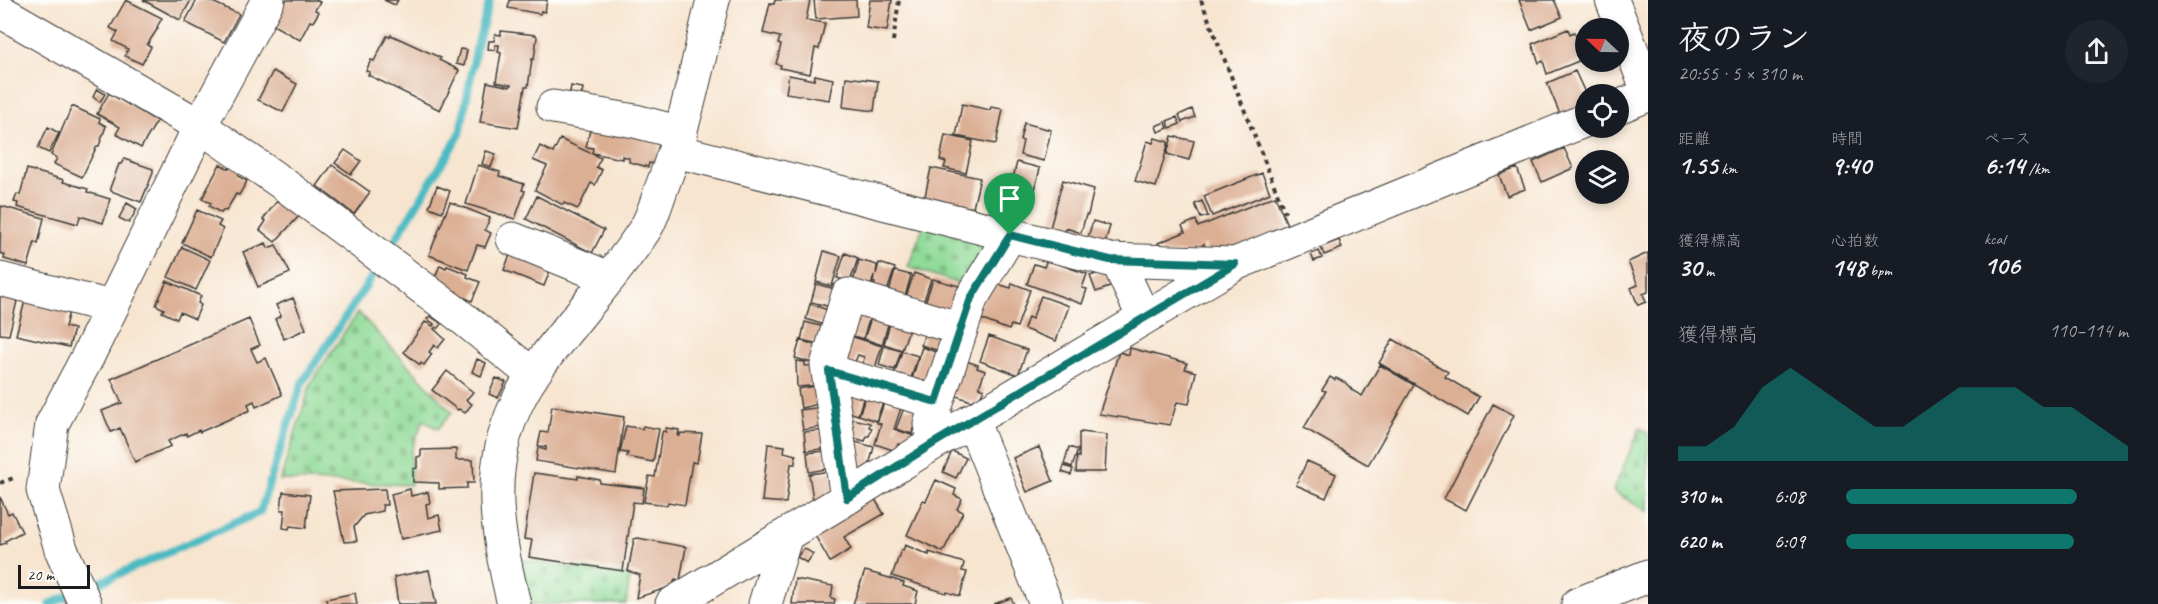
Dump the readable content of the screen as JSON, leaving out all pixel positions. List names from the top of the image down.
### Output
{
  "scale_bar": "20 m",
  "north": "left",
  "page": {
    "heading": ["夜のラン", "20:55 · 5 × 310 m"],
    "stats": [
      ["距離", "1.55 km"],
      ["時間", "9:40"],
      ["ペース", "6:14 /km"],
      ["獲得標高", "30 m"],
      ["心拍数", "148 bpm"],
      ["kcal", "106"]
    ],
    "chart": ["獲得標高", "110–114 m"],
    "list": [
      {
        "name": "310 m",
        "note": "6:08"
      },
      {
        "name": "620 m",
        "note": "6:09"
      }
    ],
    "scale": "20 m"
  }
}
